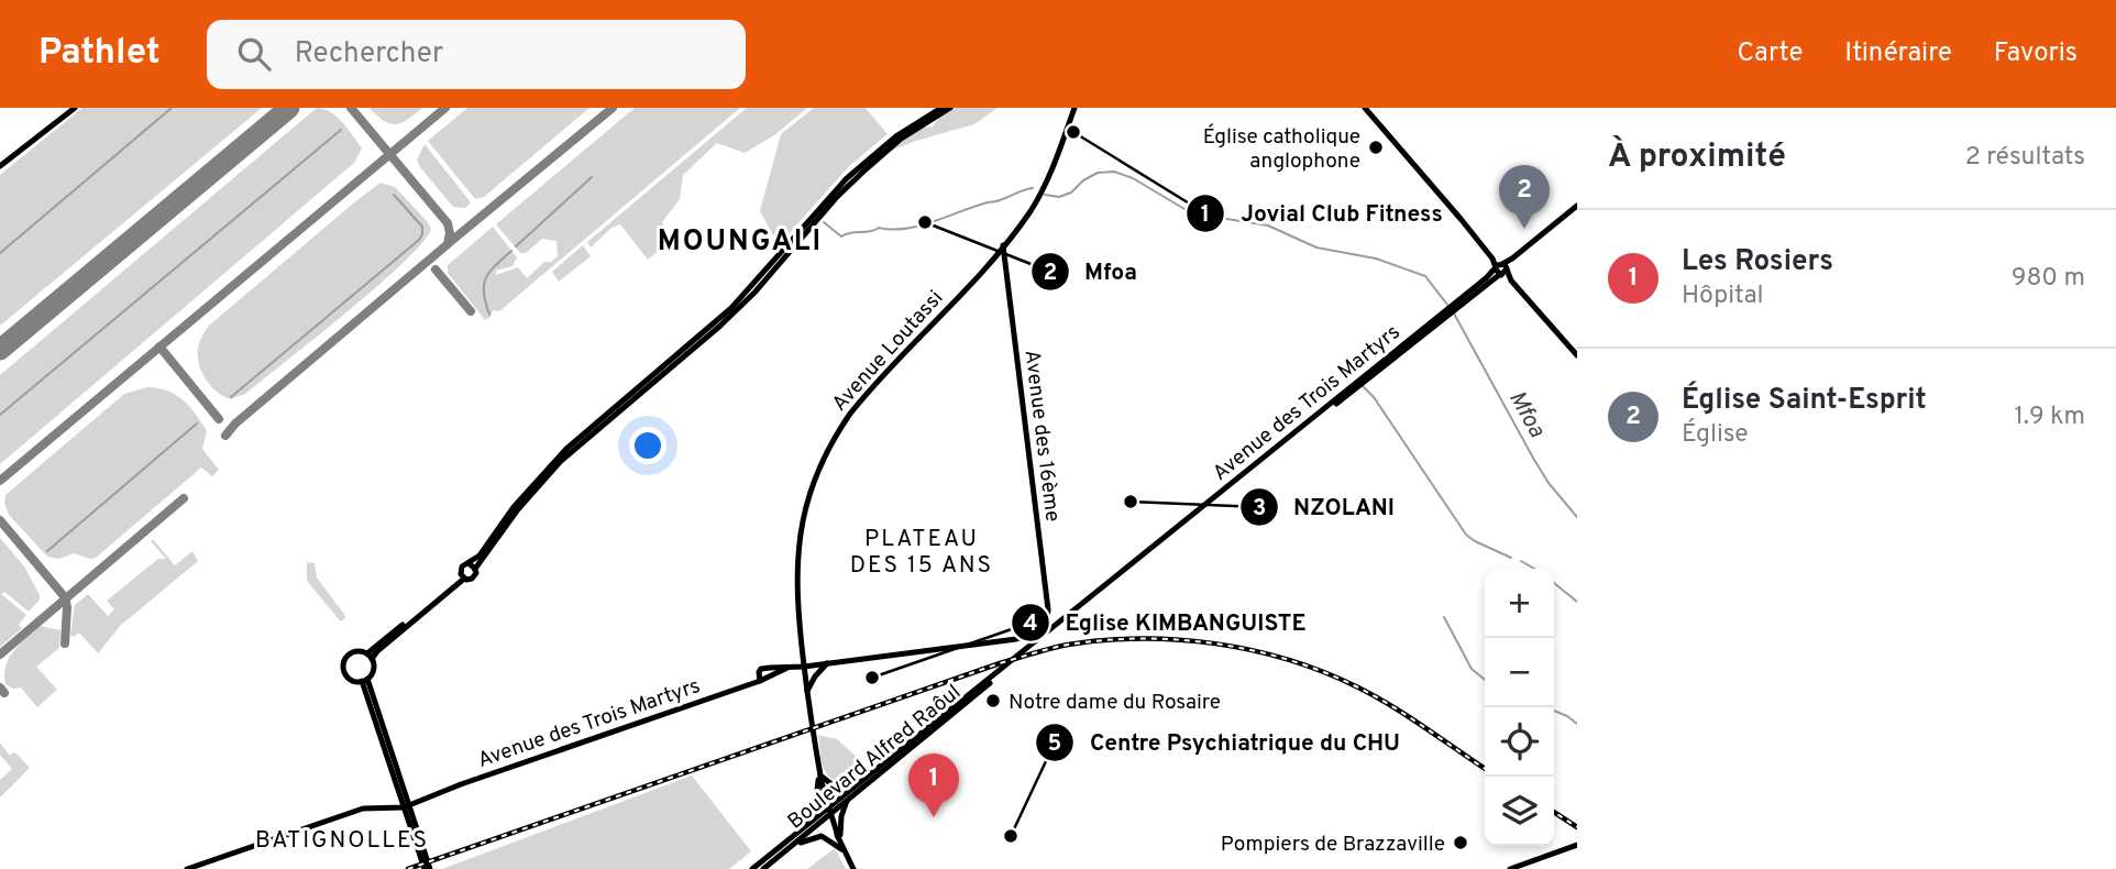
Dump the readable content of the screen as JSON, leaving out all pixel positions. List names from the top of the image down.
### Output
{
  "streets": {
    "main road": [
      "Avenue Loutassi",
      "Avenue des Trois Martyrs",
      "Avenue des 16ème",
      "Boulevard Alfred Raôul"
    ]
  },
  "crossings": [
    ["Avenue Loutassi", "Avenue des Trois Martyrs"],
    ["Avenue Loutassi", "Avenue des 16ème"],
    ["Avenue Loutassi", "Boulevard Alfred Raôul"],
    ["Avenue des Trois Martyrs", "Avenue des 16ème"],
    ["Avenue des Trois Martyrs", "Boulevard Alfred Raôul"]
  ],
  "districts": ["MOUNGALI", "PLATEAU DES 15 ANS", "BATIGNOLLES"],
  "water": ["Mfoa"],
  "places": [
    "Jovial Club Fitness",
    "Église catholique anglophone",
    "Mfoa",
    "NZOLANI",
    "Eglise KIMBANGUISTE",
    "Notre dame du Rosaire",
    "Centre Psychiatrique du CHU",
    "Pompiers de Brazzaville"
  ],
  "page": {
    "header": "Pathlet",
    "search": "Rechercher",
    "nav": ["Carte", "Itinéraire", "Favoris"],
    "heading": ["À proximité", "2 résultats"],
    "pins": ["2", "1"],
    "list": [
      {
        "mark": "1",
        "name": "Les Rosiers",
        "note": "Hôpital",
        "value": "980 m"
      },
      {
        "mark": "2",
        "name": "Église Saint-Esprit",
        "note": "Église",
        "value": "1.9 km"
      }
    ],
    "map_buttons": ["+", "−"]
  }
}
